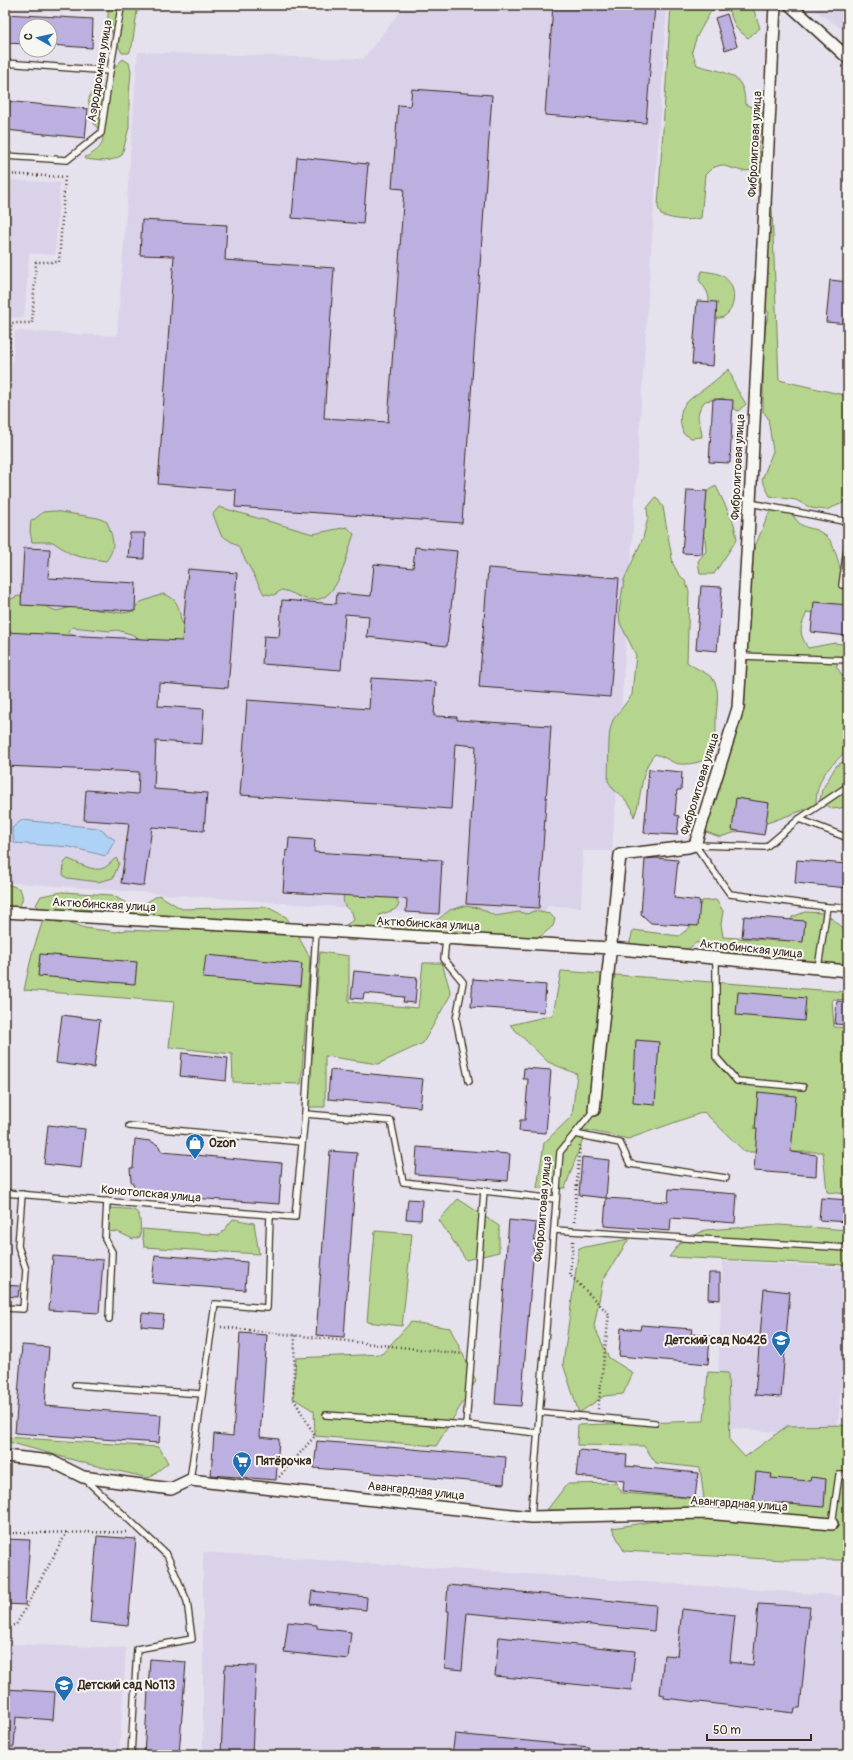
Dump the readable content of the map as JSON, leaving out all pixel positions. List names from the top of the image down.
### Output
{
  "streets": {
    "street": ["Фибролитовая улица", "Актюбинская улица", "Авангардная улица"],
    "lane": ["Аэродромная улица", "Конотопская улица"]
  },
  "crossings": [
    ["Фибролитовая улица", "Актюбинская улица"],
    ["Фибролитовая улица", "Авангардная улица"]
  ],
  "places": {
    "shop": ["Ozon"],
    "school or university": ["Детский сад №426", "Детский сад №113"],
    "supermarket": ["Пятёрочка"]
  },
  "scale_bar": "50 m",
  "north": "left"
}
